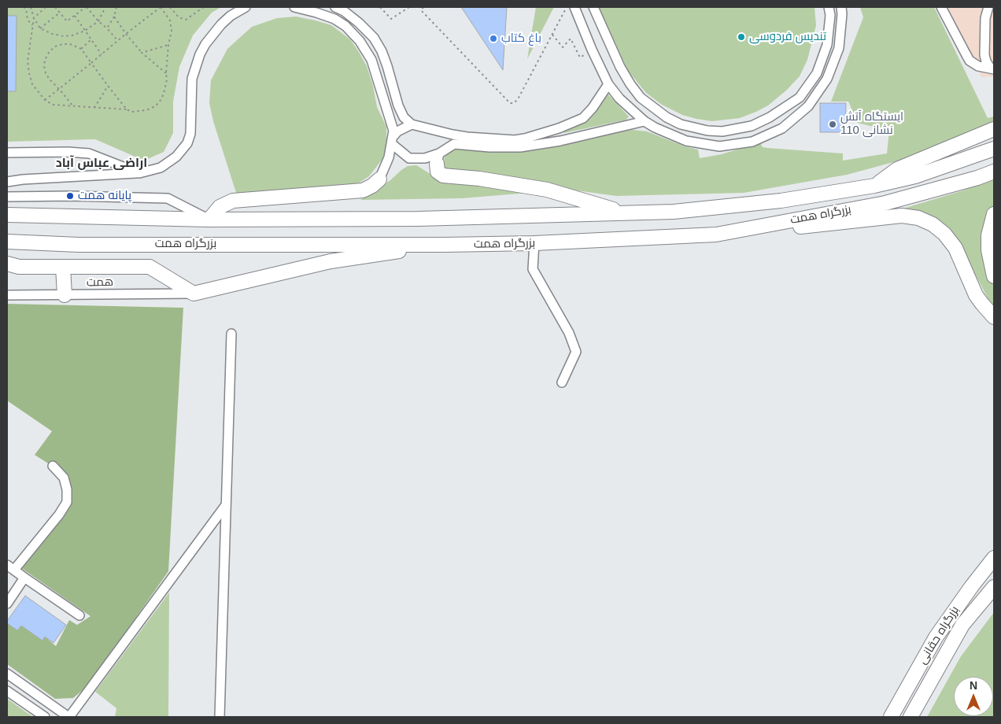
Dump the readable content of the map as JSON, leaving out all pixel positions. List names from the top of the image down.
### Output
{
  "streets": {
    "highway": ["بزرگراه همت", "بزرگراه حقانی"],
    "street": ["همت"]
  },
  "districts": ["اراضی عباس آباد"],
  "places": [
    "تندیس فردوسی",
    "باغ کتاب",
    "ایستگاه آتش نشانی 110",
    "پایانه همت"
  ],
  "north": "top"
}
